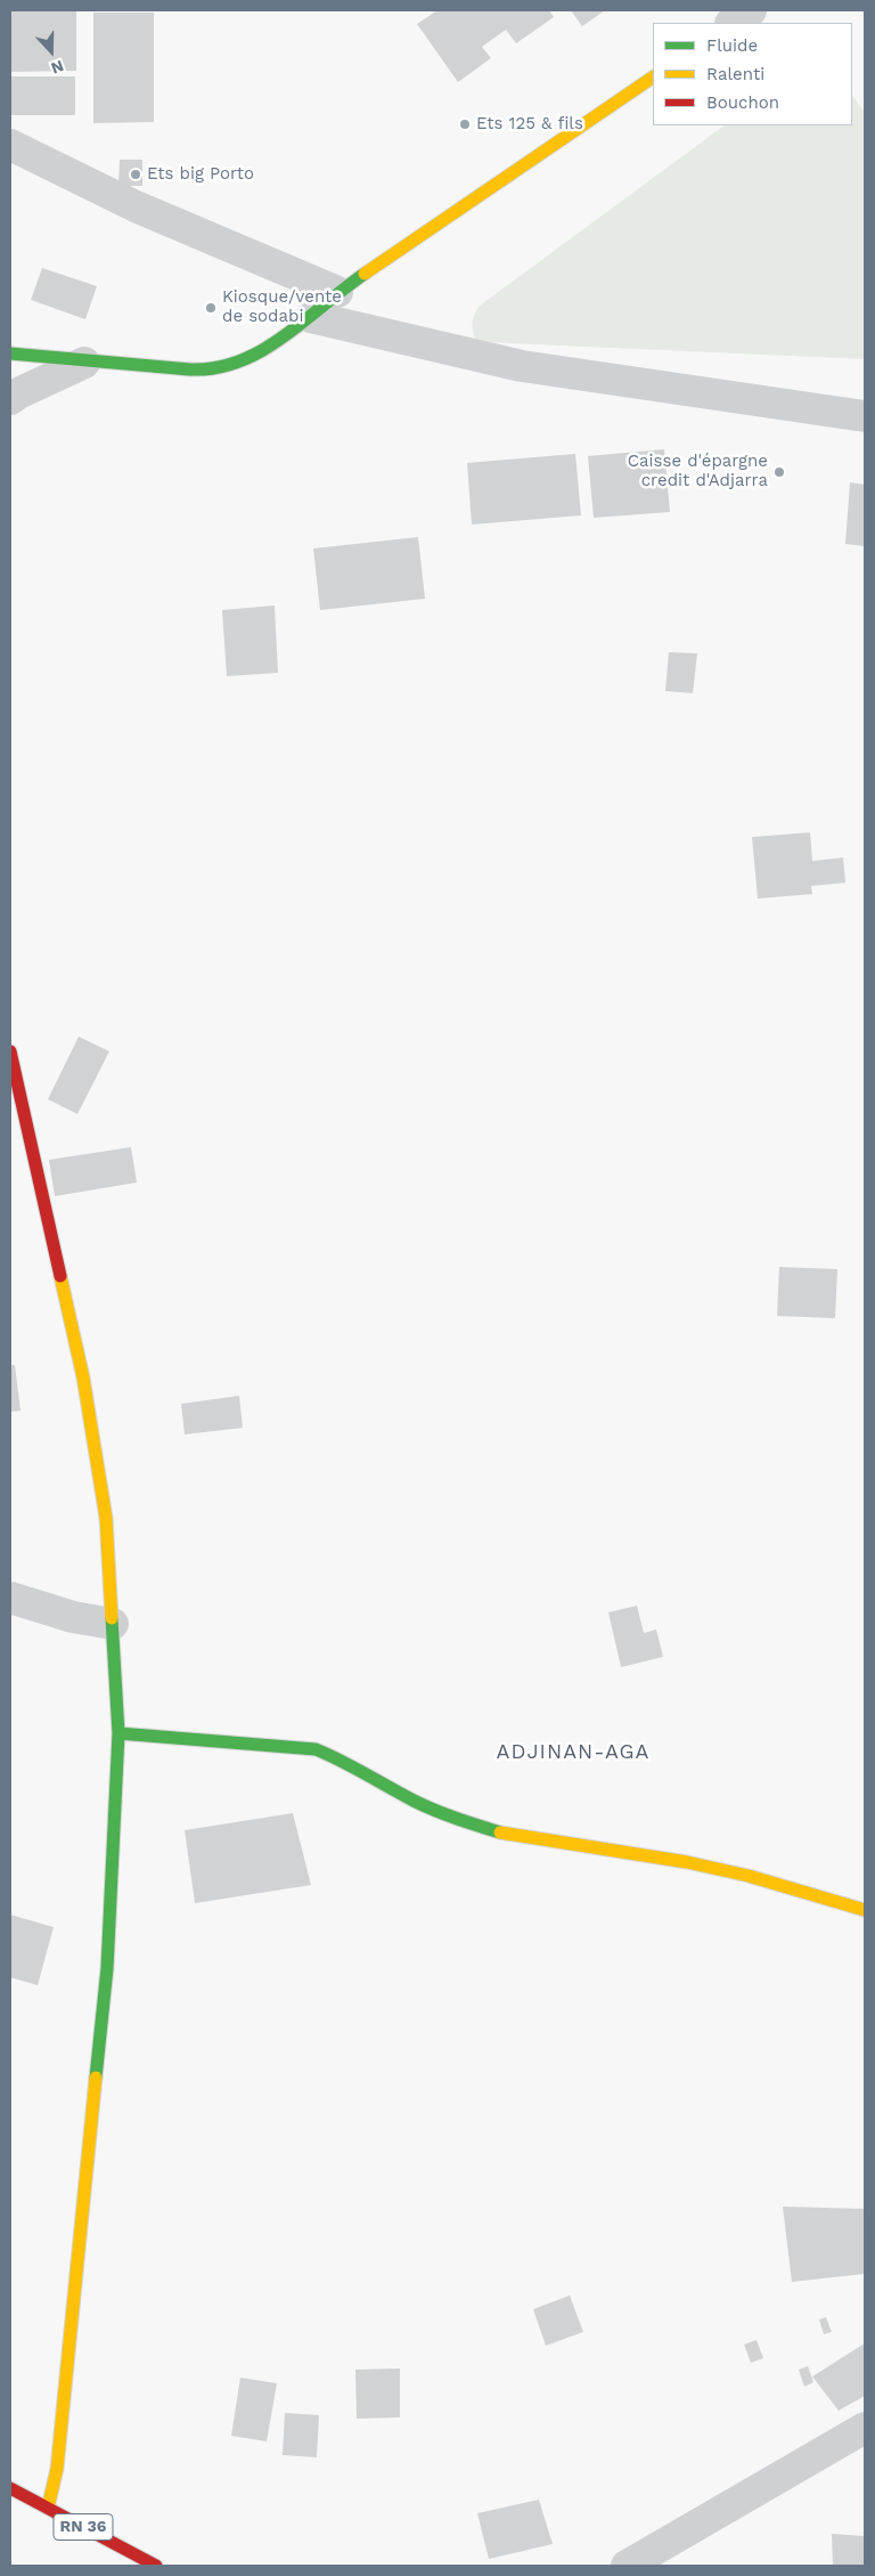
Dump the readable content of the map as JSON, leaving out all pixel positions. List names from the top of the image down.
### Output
{
  "streets": {
    "street": ["RN 36"]
  },
  "districts": ["ADJINAN-AGA"],
  "places": [
    "Ets 125 & fils",
    "Ets big Porto",
    "Kiosque/vente de sodabi",
    "Caisse d'épargne credit d'Adjarra"
  ],
  "legend": ["Fluide", "Ralenti", "Bouchon"],
  "north": "bottom"
}
